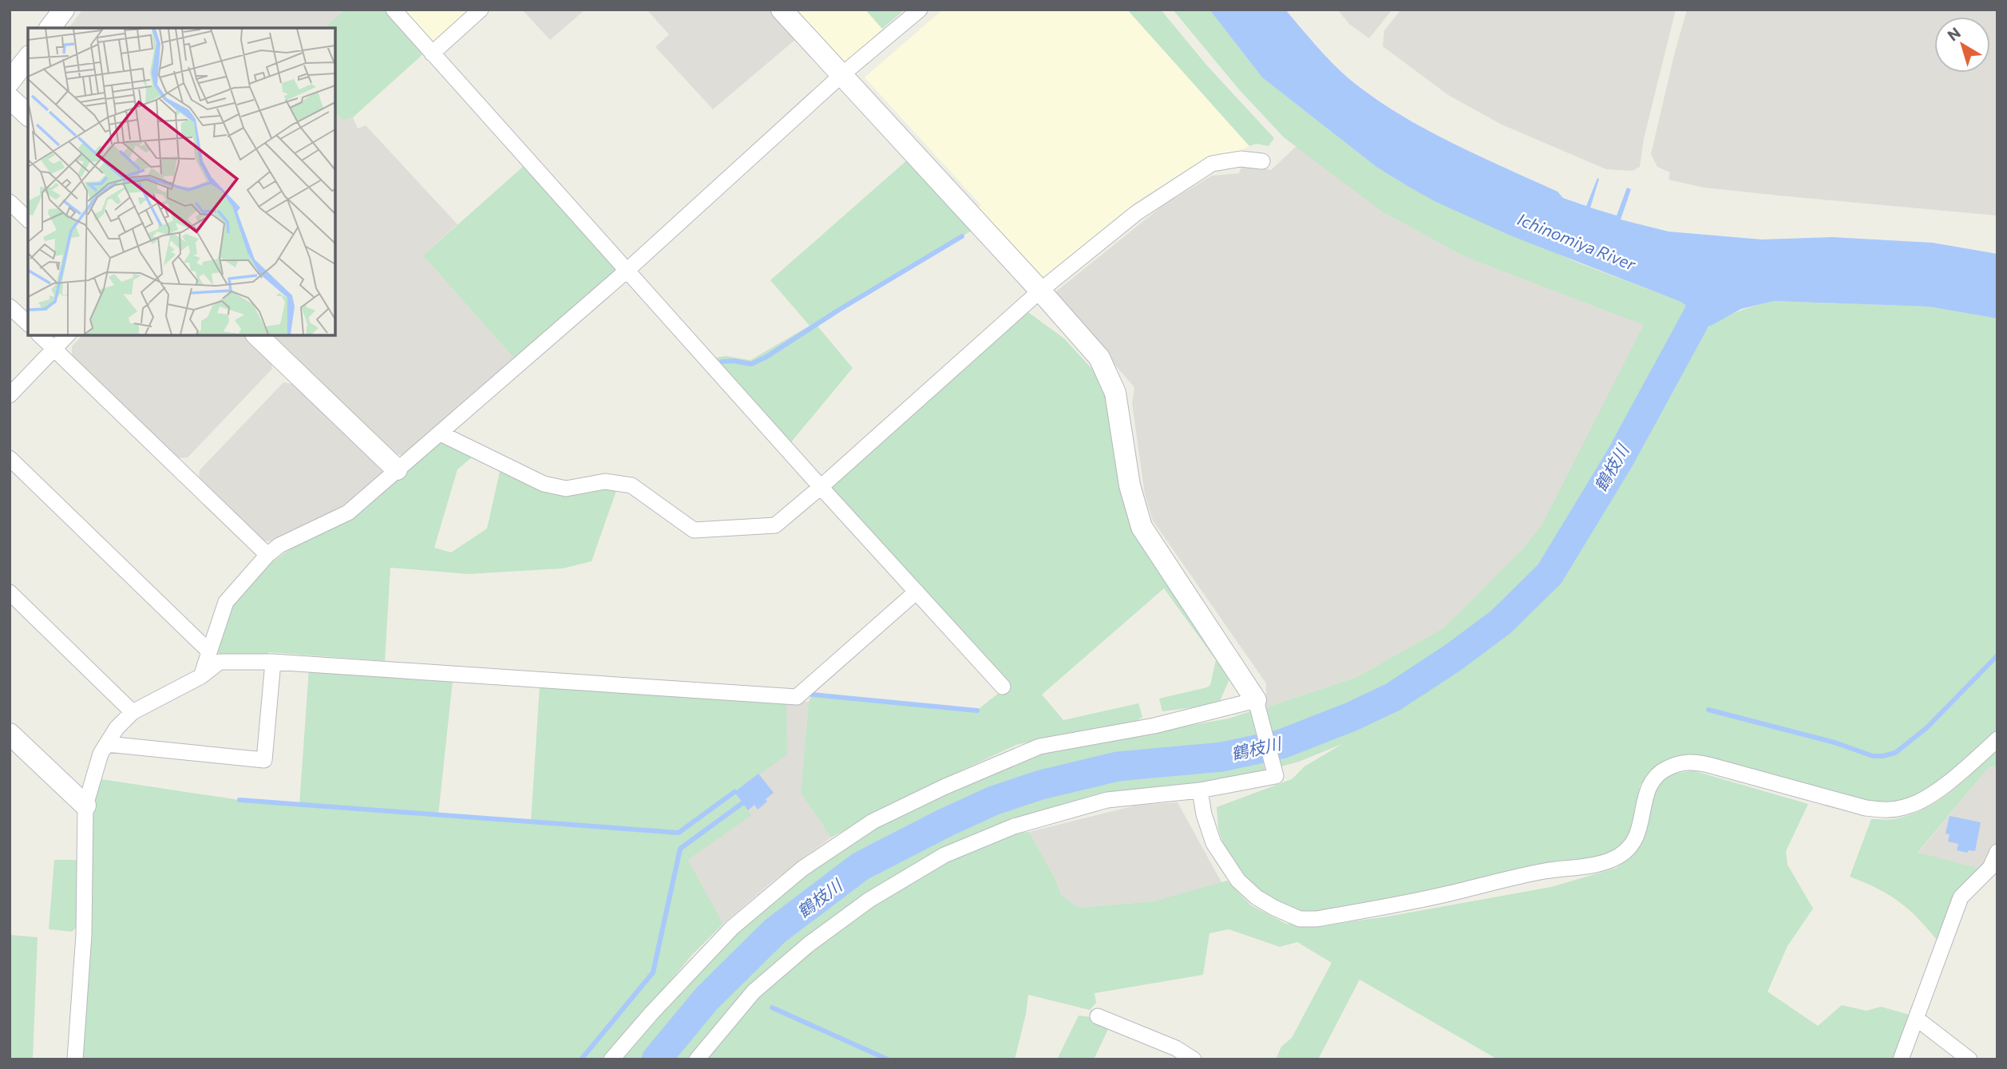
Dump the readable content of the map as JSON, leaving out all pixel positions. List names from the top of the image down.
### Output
{
  "water": ["Ichinomiya River", "鶴枝川"],
  "north": "top left"
}
